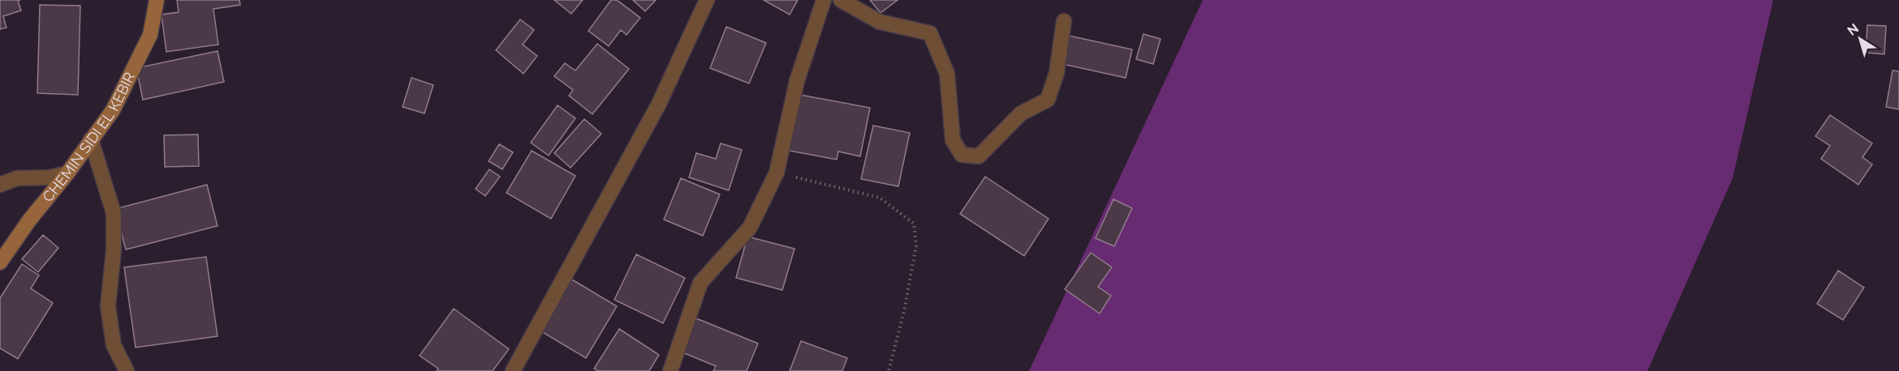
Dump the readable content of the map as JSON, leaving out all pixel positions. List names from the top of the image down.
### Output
{
  "streets": {
    "street": ["CHEMIN SIDI EL KEBIR"]
  },
  "north": "top left"
}
